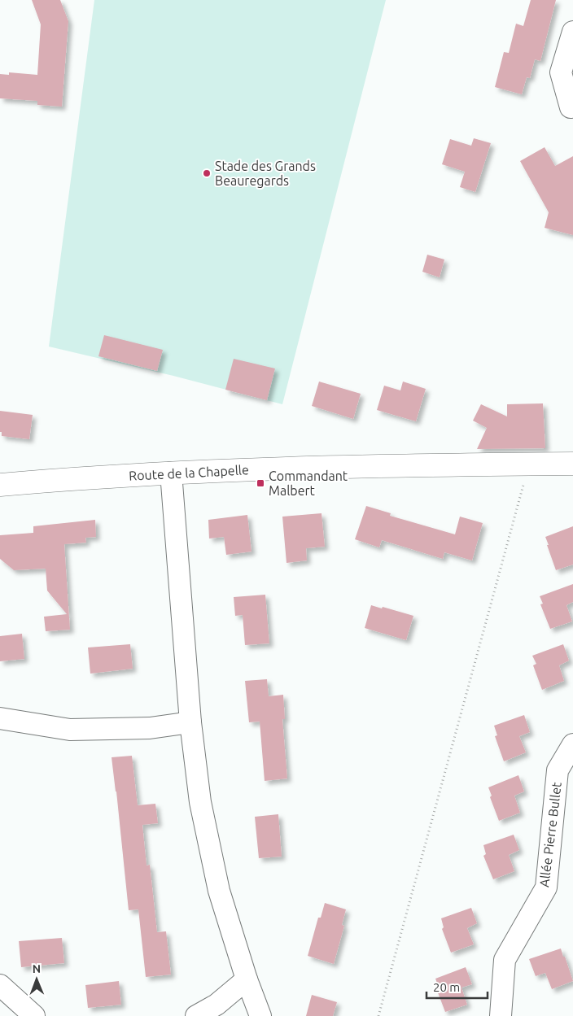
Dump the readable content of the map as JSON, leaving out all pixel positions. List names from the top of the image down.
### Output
{
  "streets": {
    "main road": ["Route de la Chapelle"],
    "street": ["Allée Pierre Bullet"]
  },
  "places": {
    "other": ["Stade des Grands Beauregards"],
    "transit": ["Commandant Malbert"]
  },
  "scale_bar": "20 m",
  "north": "top"
}
